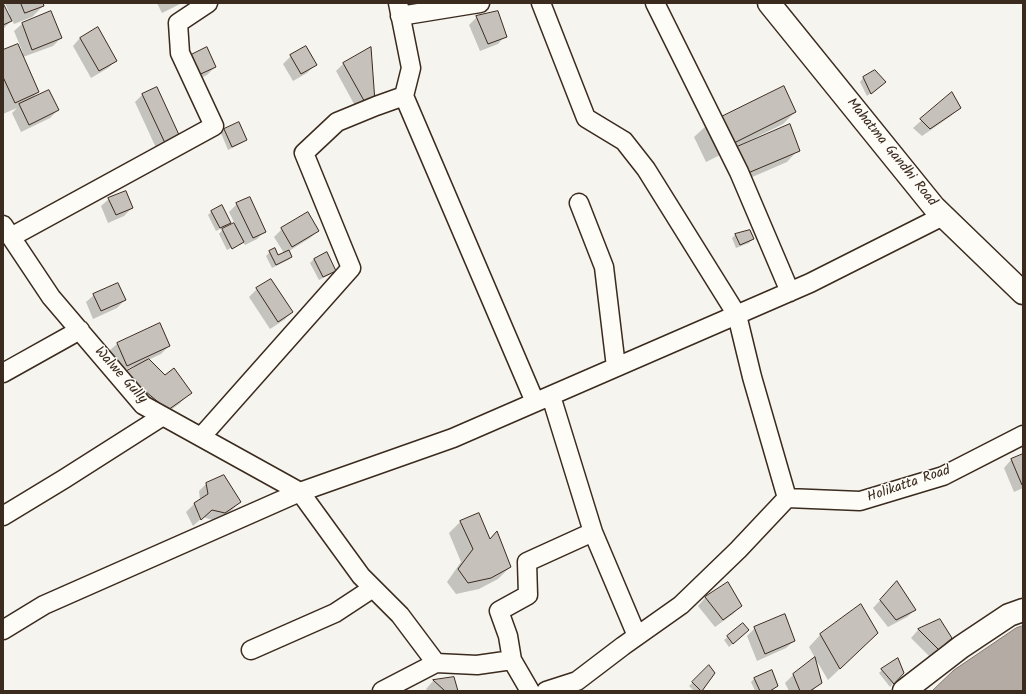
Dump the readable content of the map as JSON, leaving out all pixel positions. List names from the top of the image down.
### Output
{
  "streets": {
    "main road": ["Mahatma Gandhi Road"],
    "street": ["Walwe Gully", "Holikatta Road"]
  }
}
